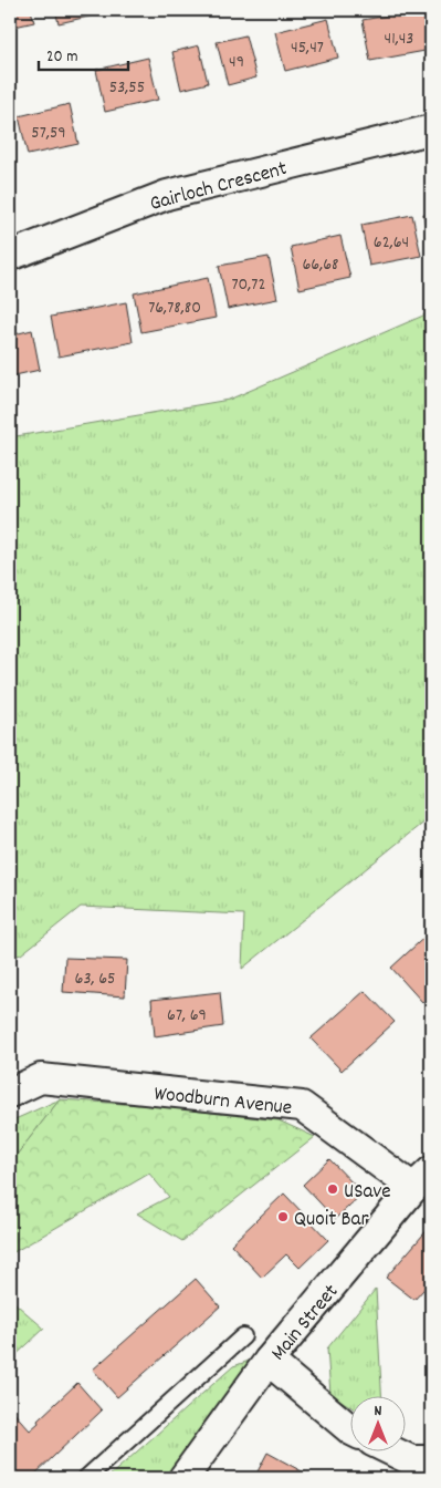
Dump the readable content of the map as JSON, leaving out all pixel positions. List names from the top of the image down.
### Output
{
  "streets": {
    "street": ["Gairloch Crescent", "Woodburn Avenue", "Main Street"]
  },
  "crossings": [
    ["Woodburn Avenue", "Main Street"]
  ],
  "places": ["USave", "Quoit Bar"],
  "house_numbers": [
    "41,43",
    "45,47",
    "49",
    "53,55",
    "57,59",
    "62,64",
    "66,68",
    "70,72",
    "76,78,80",
    "63, 65",
    "67, 69"
  ],
  "scale_bar": "20 m",
  "north": "top"
}
